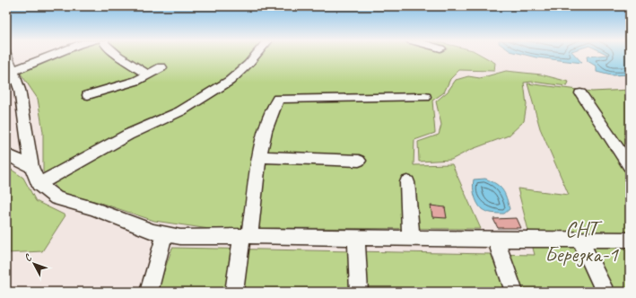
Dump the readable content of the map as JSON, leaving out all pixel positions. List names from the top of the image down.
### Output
{
  "parks": ["СНТ Березка-1"],
  "north": "top left"
}
